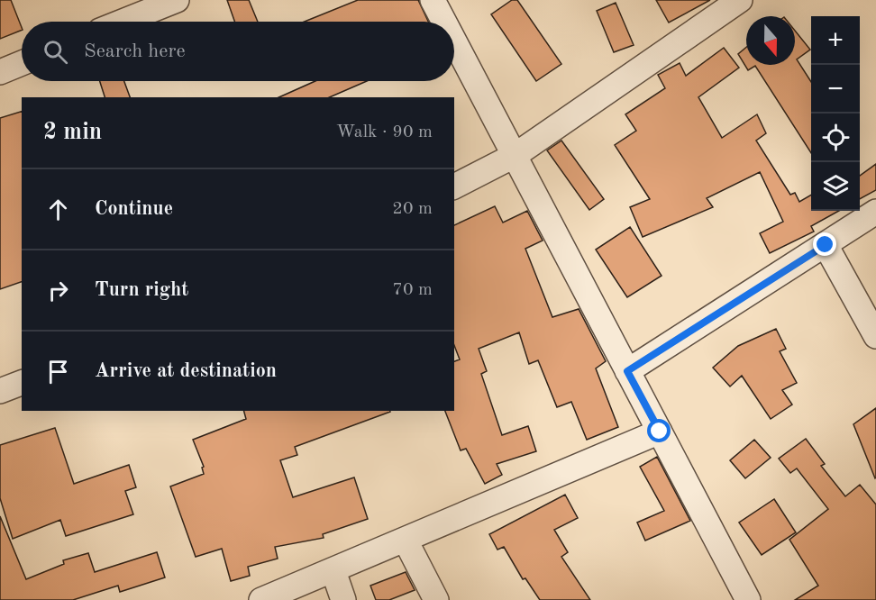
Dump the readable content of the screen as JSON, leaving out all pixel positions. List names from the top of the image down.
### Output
{
  "north": "bottom",
  "page": {
    "map_buttons": ["+", "−"],
    "search": "Search here",
    "heading": ["2 min", "Walk · 90 m"],
    "list": [
      ["Continue", "20 m"],
      ["Turn right", "70 m"],
      "Arrive at destination"
    ]
  }
}
